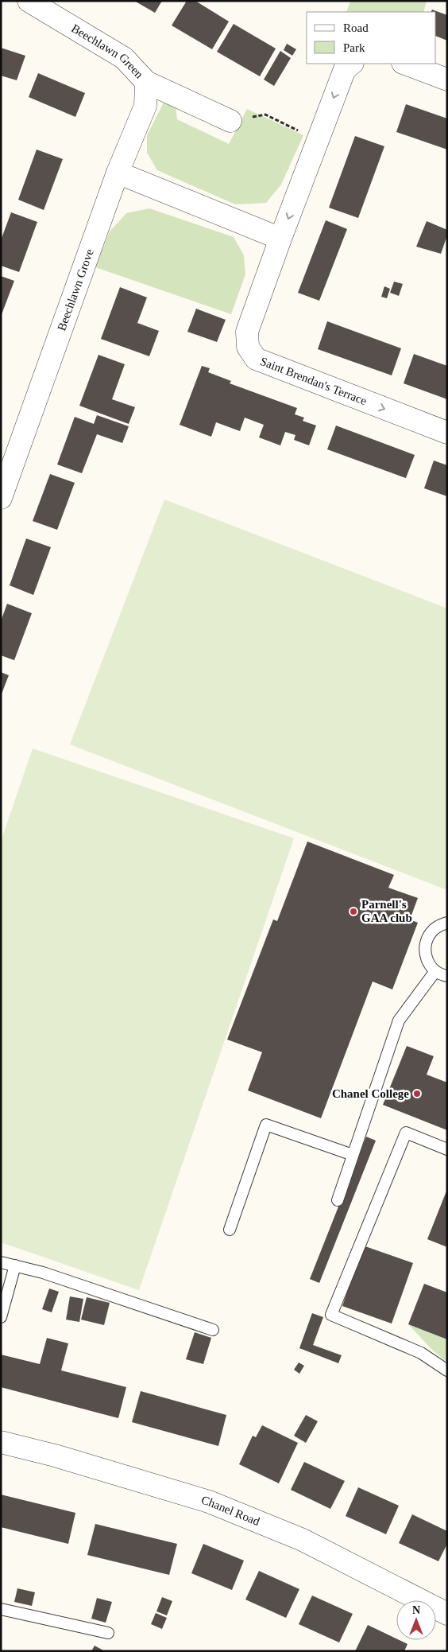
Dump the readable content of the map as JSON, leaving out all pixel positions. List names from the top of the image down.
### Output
{
  "streets": {
    "street": [
      "Beechlawn Green",
      "Beechlawn Grove",
      "Saint Brendan's Terrace",
      "Chanel Road"
    ]
  },
  "crossings": [
    ["Beechlawn Green", "Beechlawn Grove"]
  ],
  "places": ["Parnell's GAA club", "Chanel College"],
  "legend": ["Road", "Park"],
  "north": "top"
}
